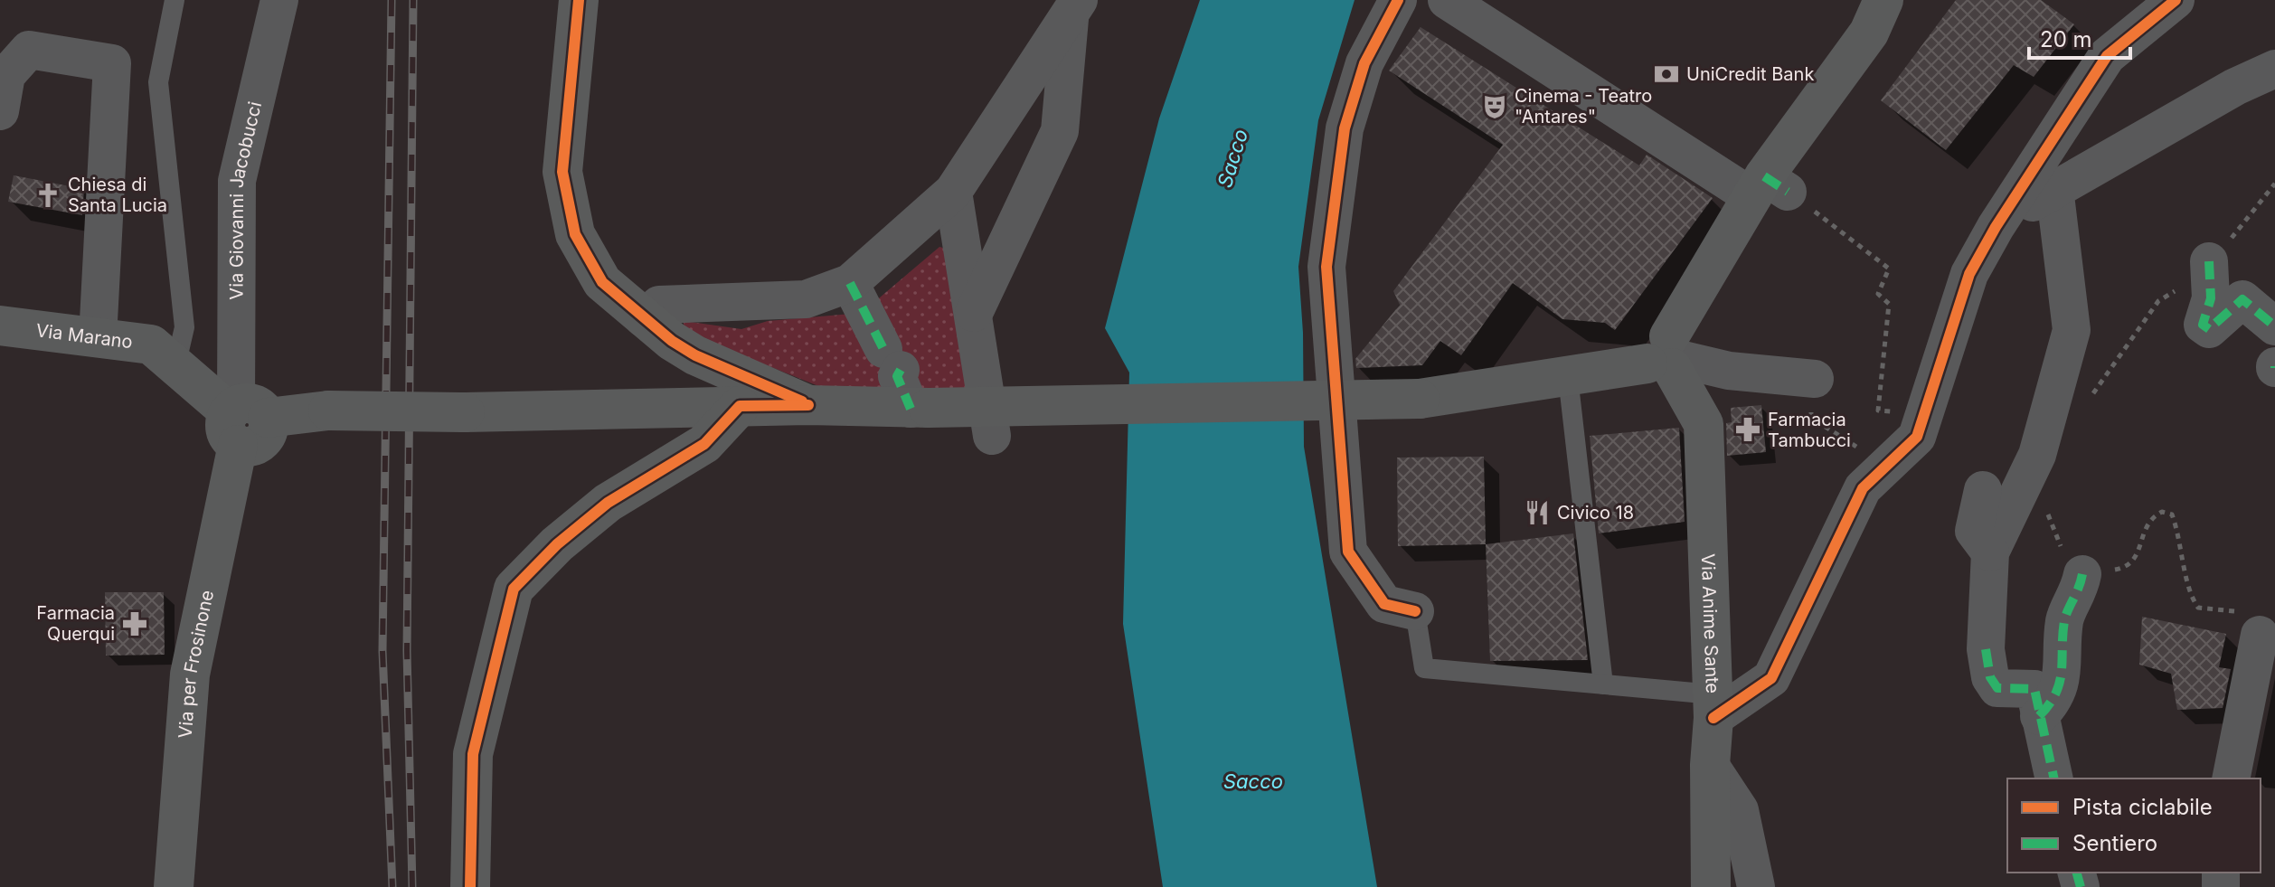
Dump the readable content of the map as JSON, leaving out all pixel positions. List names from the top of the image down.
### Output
{
  "streets": {
    "main road": ["Via Marano", "Via Anime Sante", "Via per Frosinone"],
    "street": ["Via Giovanni Jacobucci"]
  },
  "crossings": [
    ["Via Giovanni Jacobucci", "Via Marano"],
    ["Via Giovanni Jacobucci", "Via per Frosinone"],
    ["Via Marano", "Via per Frosinone"]
  ],
  "water": ["Sacco"],
  "places": {
    "bank": ["UniCredit Bank"],
    "theatre": ["Cinema - Teatro \"Antares\""],
    "church": ["Chiesa di Santa Lucia"],
    "pharmacy": ["Farmacia Tambucci", "Farmacia Querqui"],
    "restaurant": ["Civico 18"]
  },
  "legend": ["Pista ciclabile", "Sentiero"],
  "scale_bar": "20 m"
}
